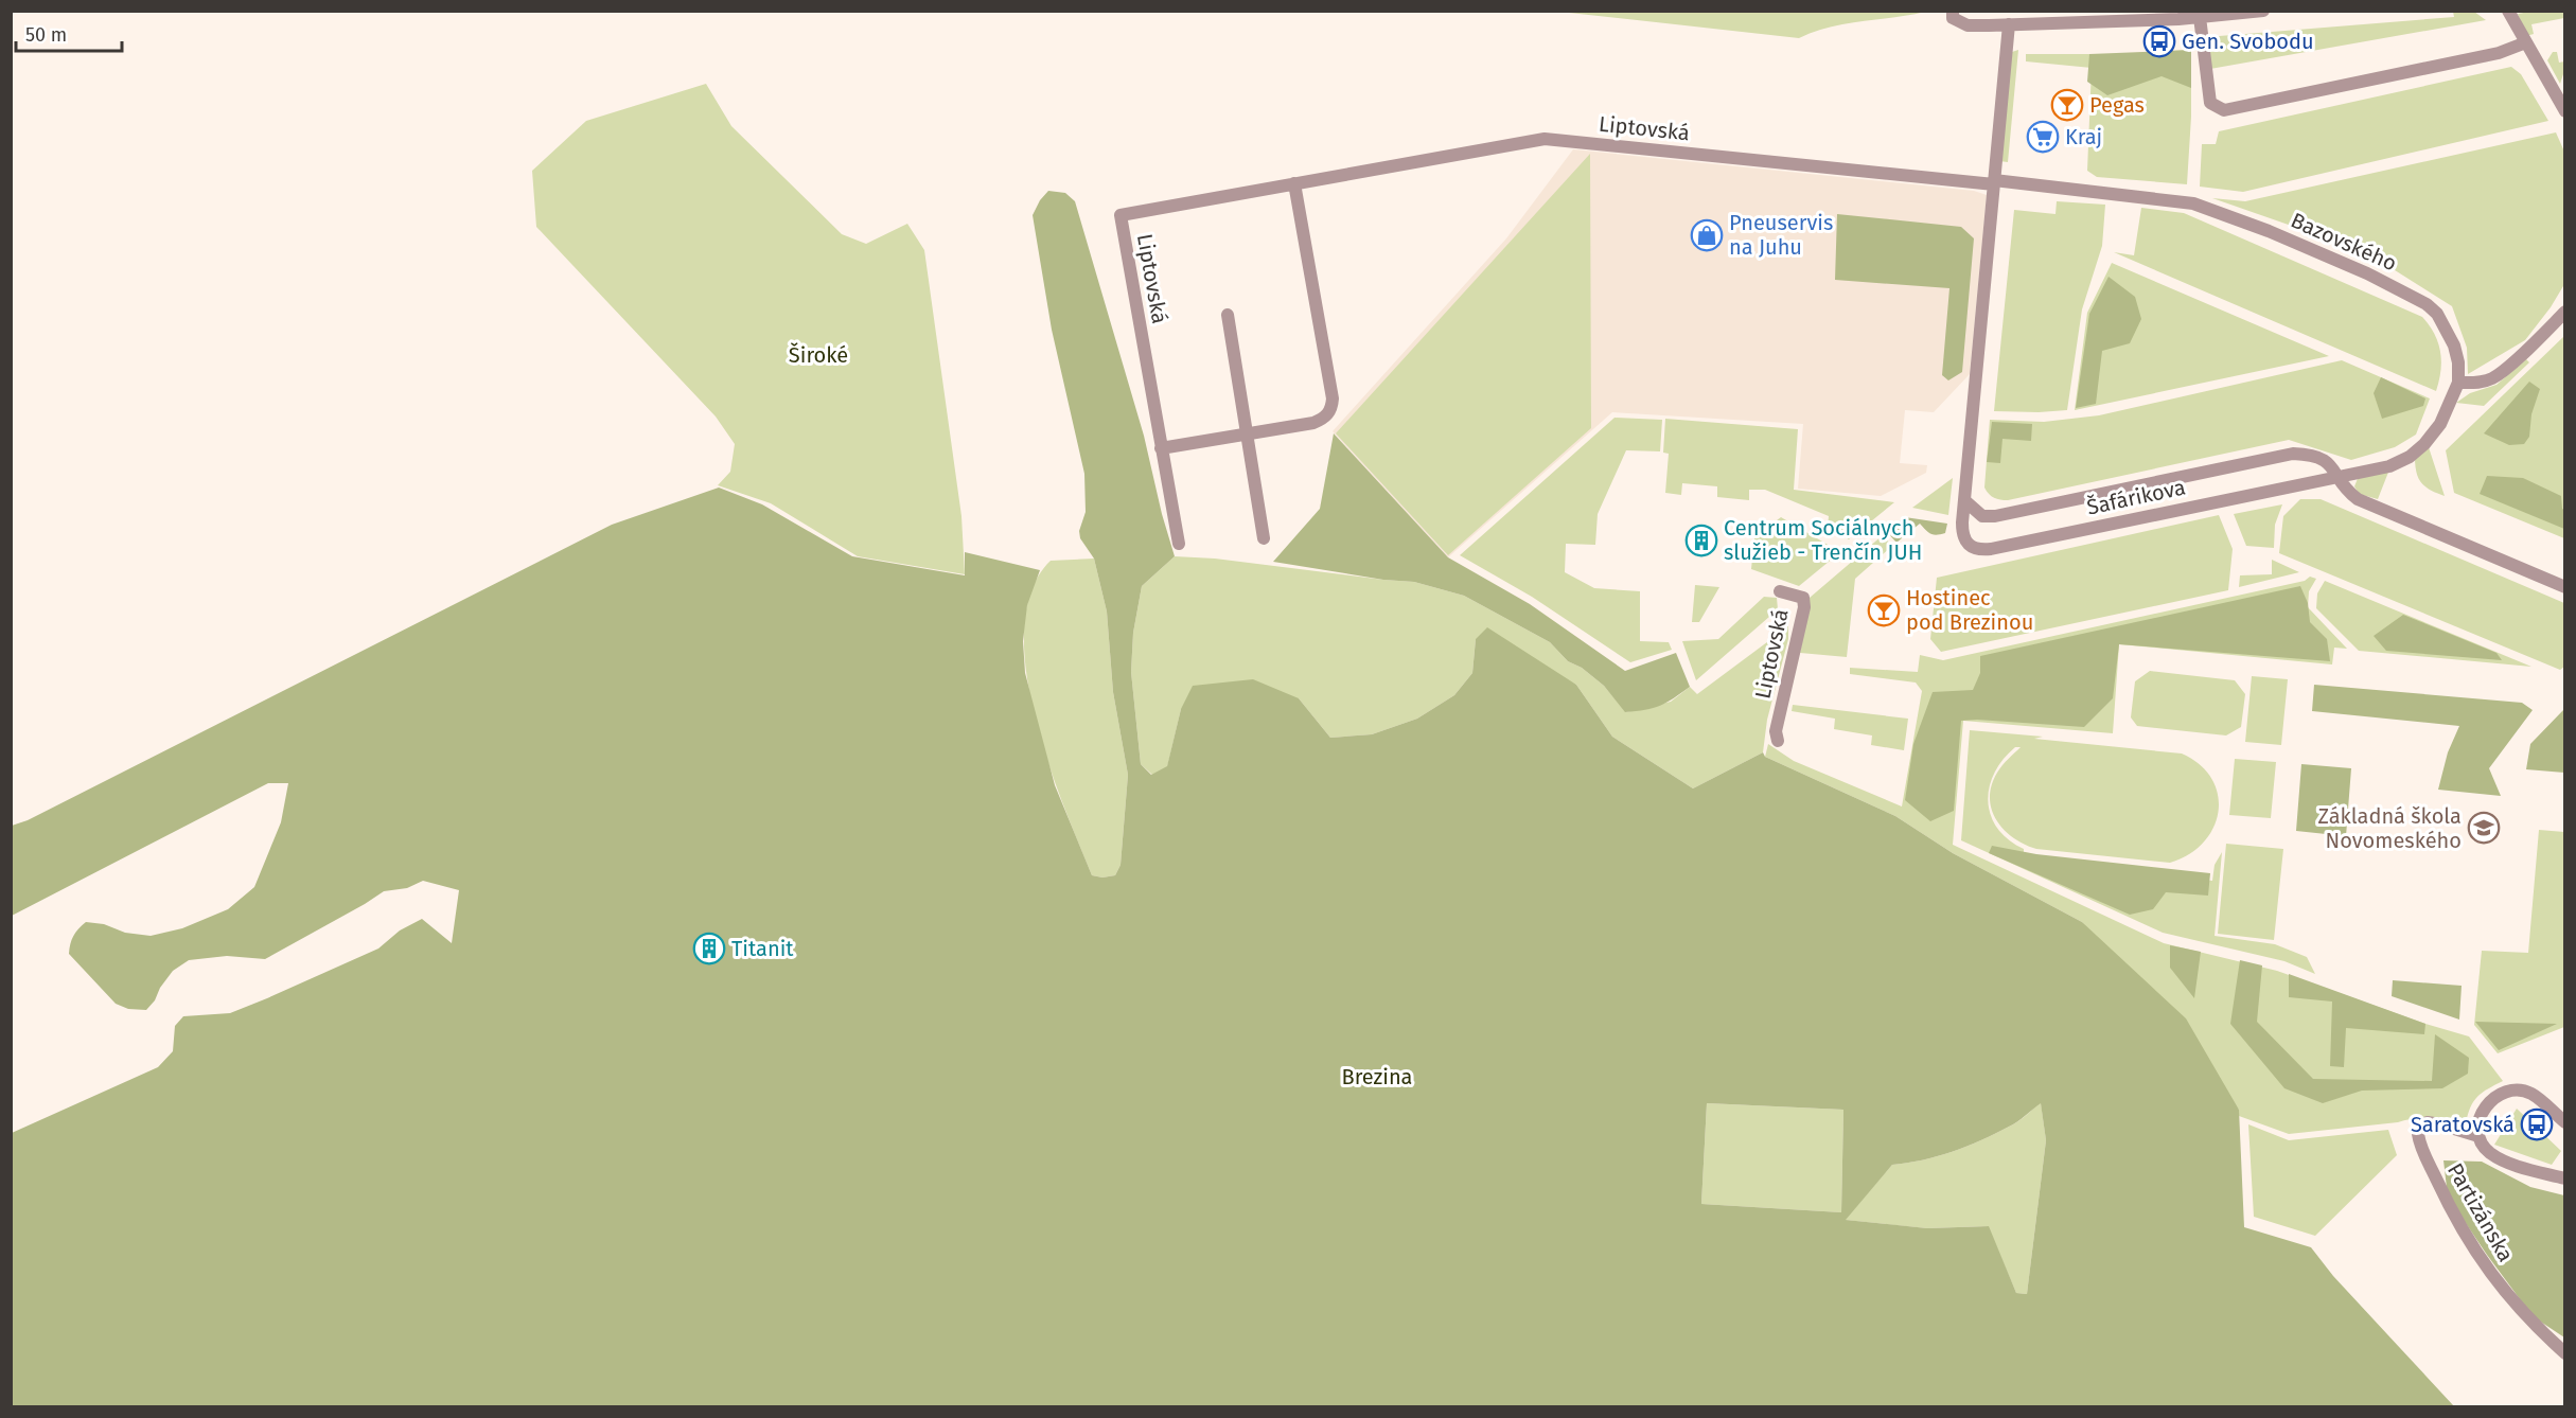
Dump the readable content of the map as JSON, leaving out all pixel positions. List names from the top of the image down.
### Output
{
  "streets": {
    "street": [
      "Liptovská",
      "Bazovského",
      "Šafárikova",
      "Partizánska"
    ]
  },
  "crossings": [
    ["Liptovská", "Bazovského"]
  ],
  "parks": ["Široké", "Brezina"],
  "places": {
    "bus stop": ["Gen. Svobodu", "Saratovská"],
    "bar": ["Pegas", "Hostinec pod Brezinou"],
    "supermarket": ["Kraj"],
    "shop": ["Pneuservis na Juhu"],
    "building": ["Centrum Sociálnych služieb - Trenčín JUH", "Titanit"],
    "school or university": ["Základná škola Novomeského"]
  },
  "scale_bar": "50 m"
}
